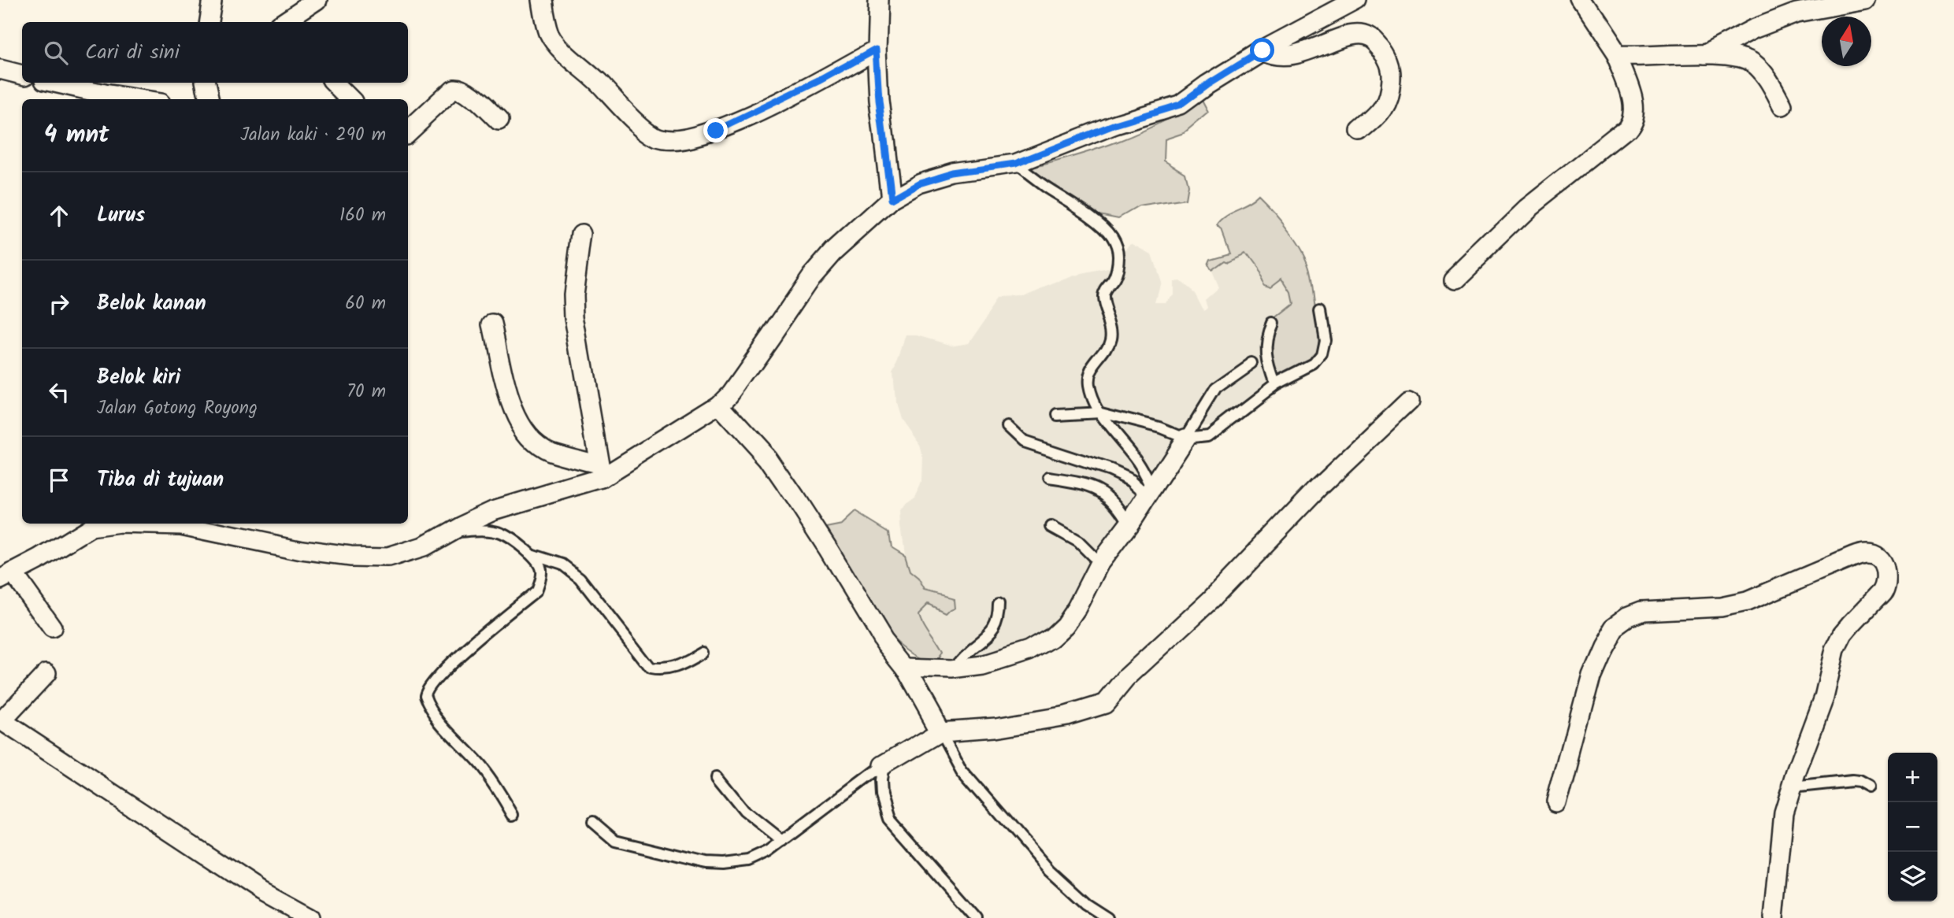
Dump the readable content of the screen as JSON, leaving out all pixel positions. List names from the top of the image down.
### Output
{
  "north": "top",
  "page": {
    "search": "Cari di sini",
    "heading": ["4 mnt", "Jalan kaki · 290 m"],
    "list": [
      ["Lurus", "160 m"],
      ["Belok kanan", "60 m"],
      ["Belok kiri", "Jalan Gotong Royong", "70 m"],
      "Tiba di tujuan"
    ],
    "map_buttons": ["+", "−"]
  }
}
